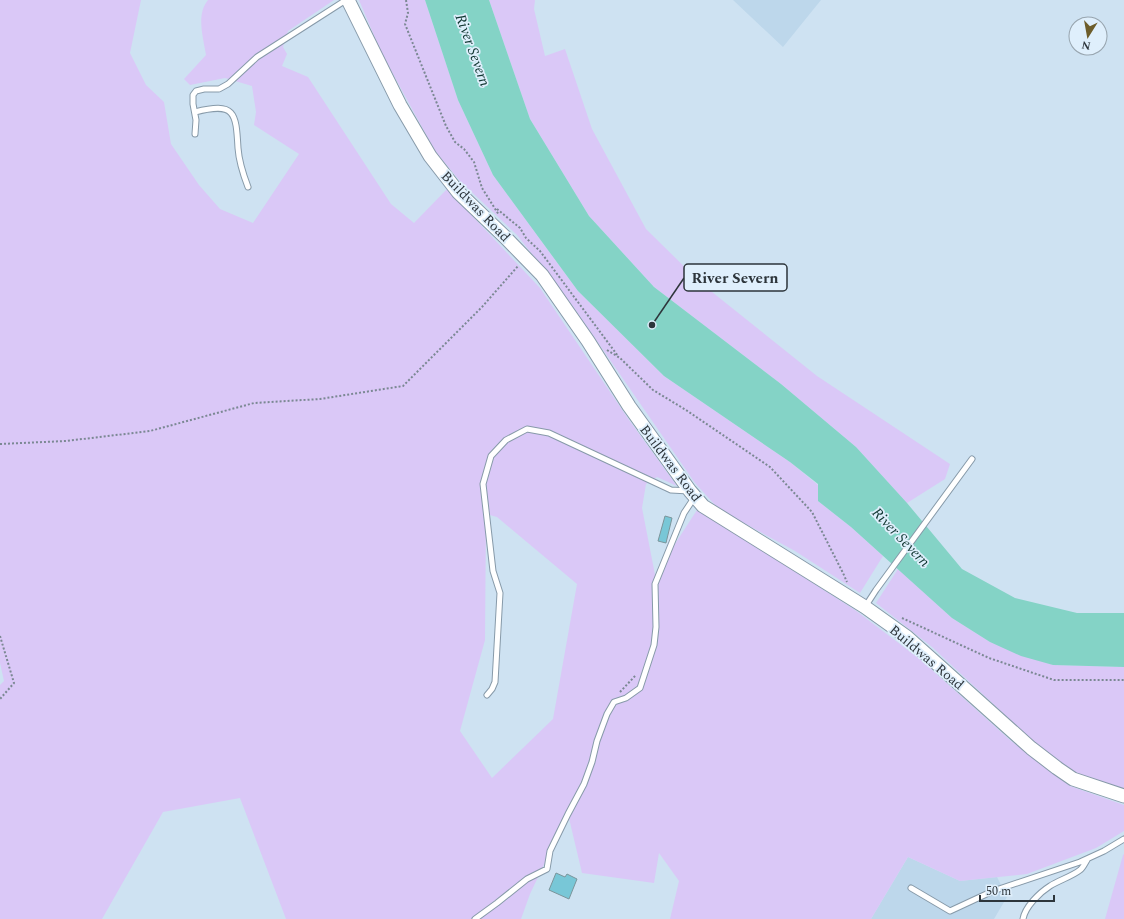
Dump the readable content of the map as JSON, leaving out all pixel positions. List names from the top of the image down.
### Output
{
  "streets": {
    "street": ["Buildwas Road"]
  },
  "water": ["River Severn"],
  "places": ["River Severn"],
  "scale_bar": "50 m",
  "north": "bottom"
}
